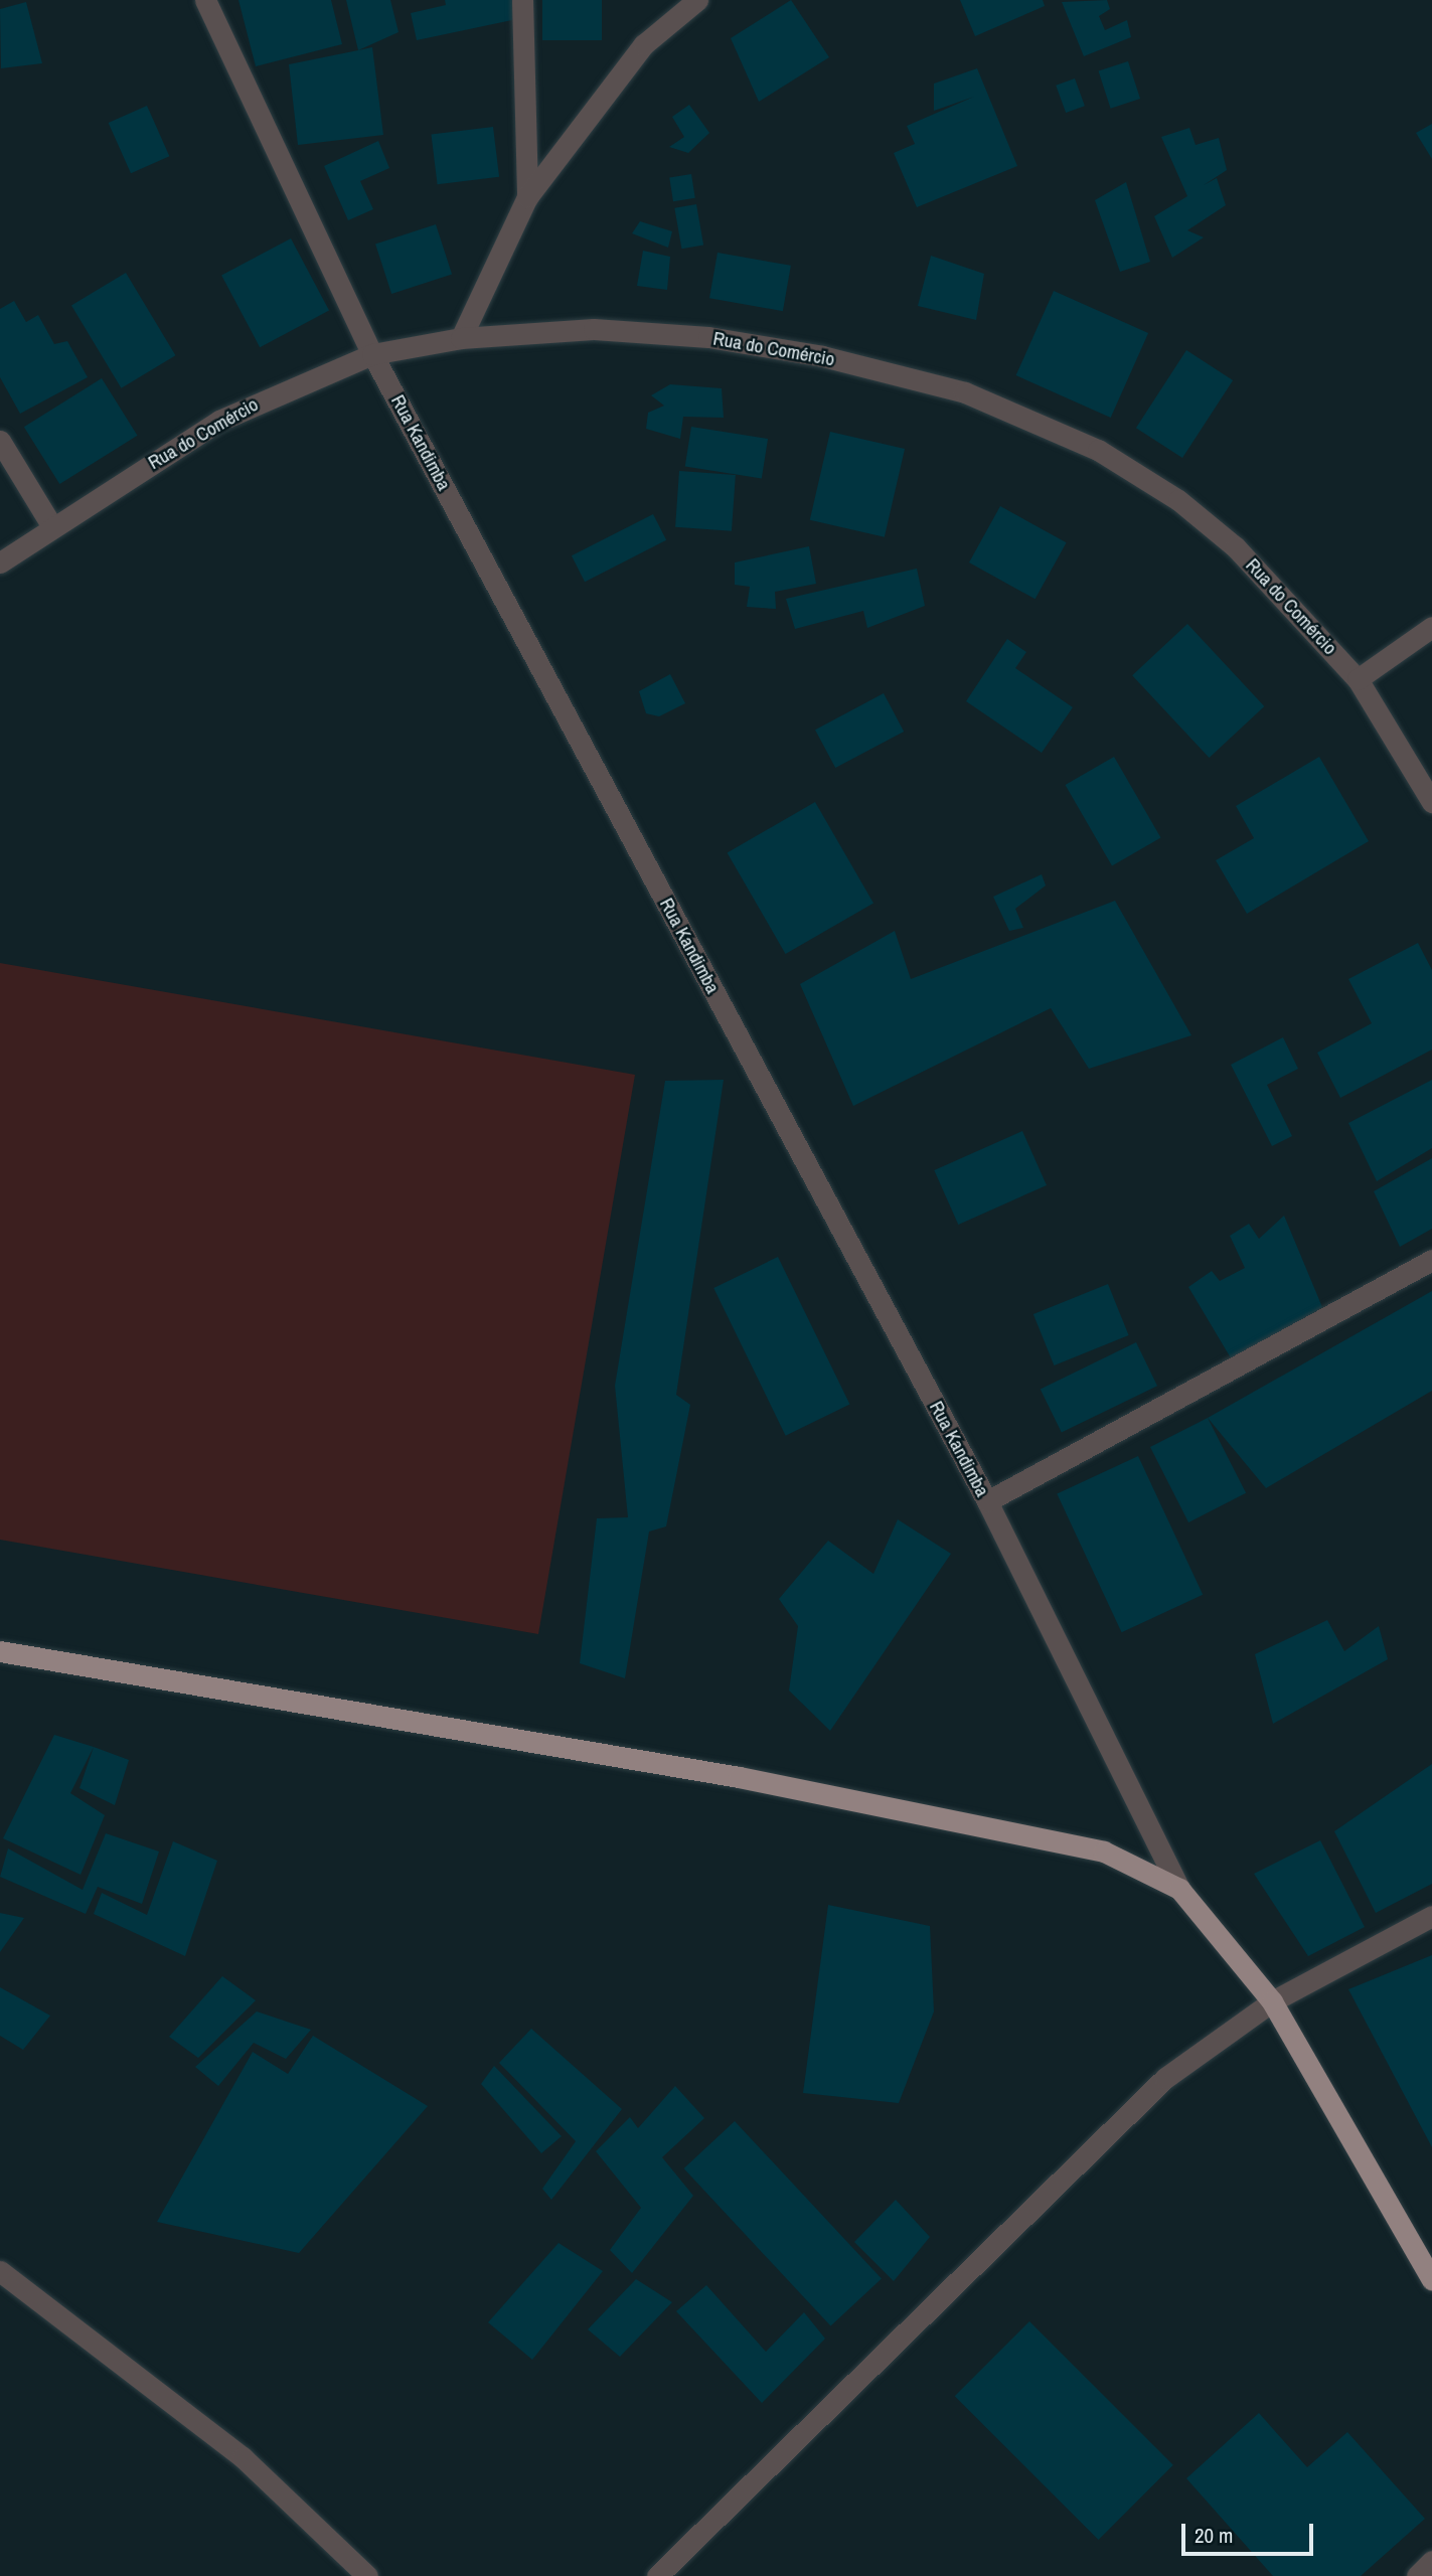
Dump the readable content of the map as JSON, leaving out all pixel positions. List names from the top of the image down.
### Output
{
  "streets": {
    "street": ["Rua do Comércio", "Rua Kandimba"]
  },
  "crossings": [
    ["Rua do Comércio", "Rua Kandimba"]
  ],
  "scale_bar": "20 m"
}
